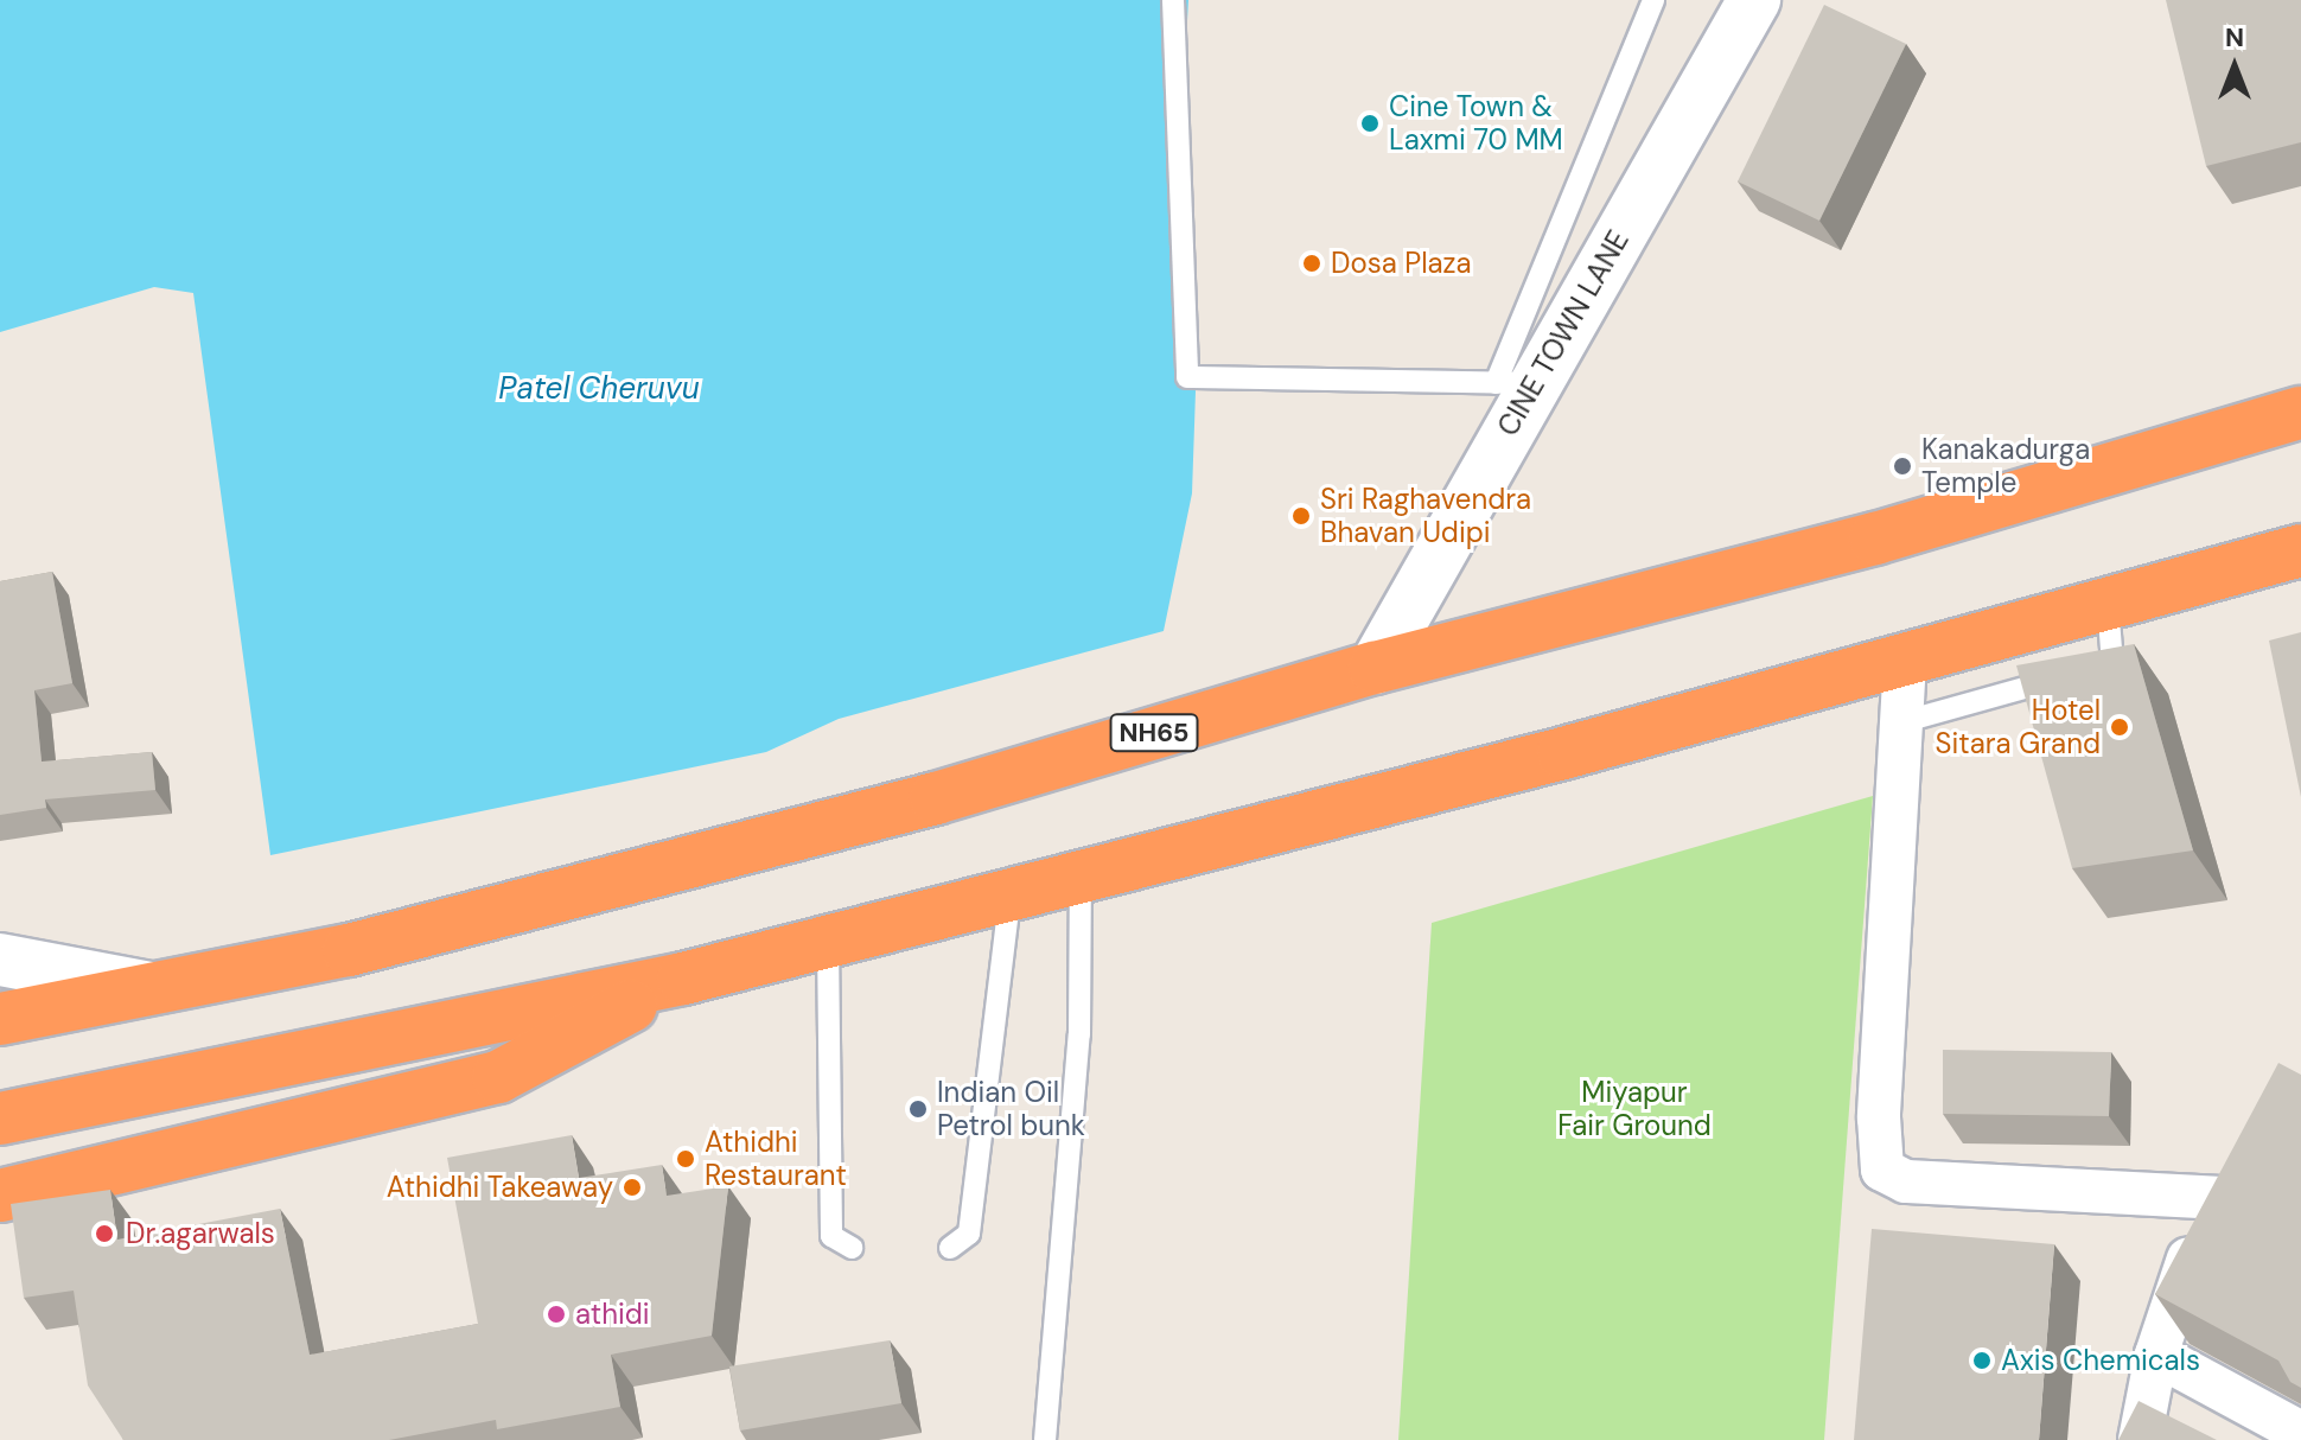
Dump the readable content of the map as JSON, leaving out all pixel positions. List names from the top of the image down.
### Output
{
  "streets": {
    "highway": ["NH65"],
    "street": ["CINE TOWN LANE"]
  },
  "crossings": [
    ["CINE TOWN LANE", "NH65"]
  ],
  "water": ["Patel Cheruvu"],
  "parks": ["Miyapur Fair Ground"],
  "places": [
    "Cine Town & Laxmi 70 MM",
    "Dosa Plaza",
    "Kanakadurga Temple",
    "Sri Raghavendra Bhavan Udipi",
    "Hotel Sitara Grand",
    "Indian Oil Petrol bunk",
    "Athidhi Restaurant",
    "Athidhi Takeaway",
    "Dr.agarwals",
    "athidi",
    "Axis Chemicals"
  ],
  "north": "top"
}
